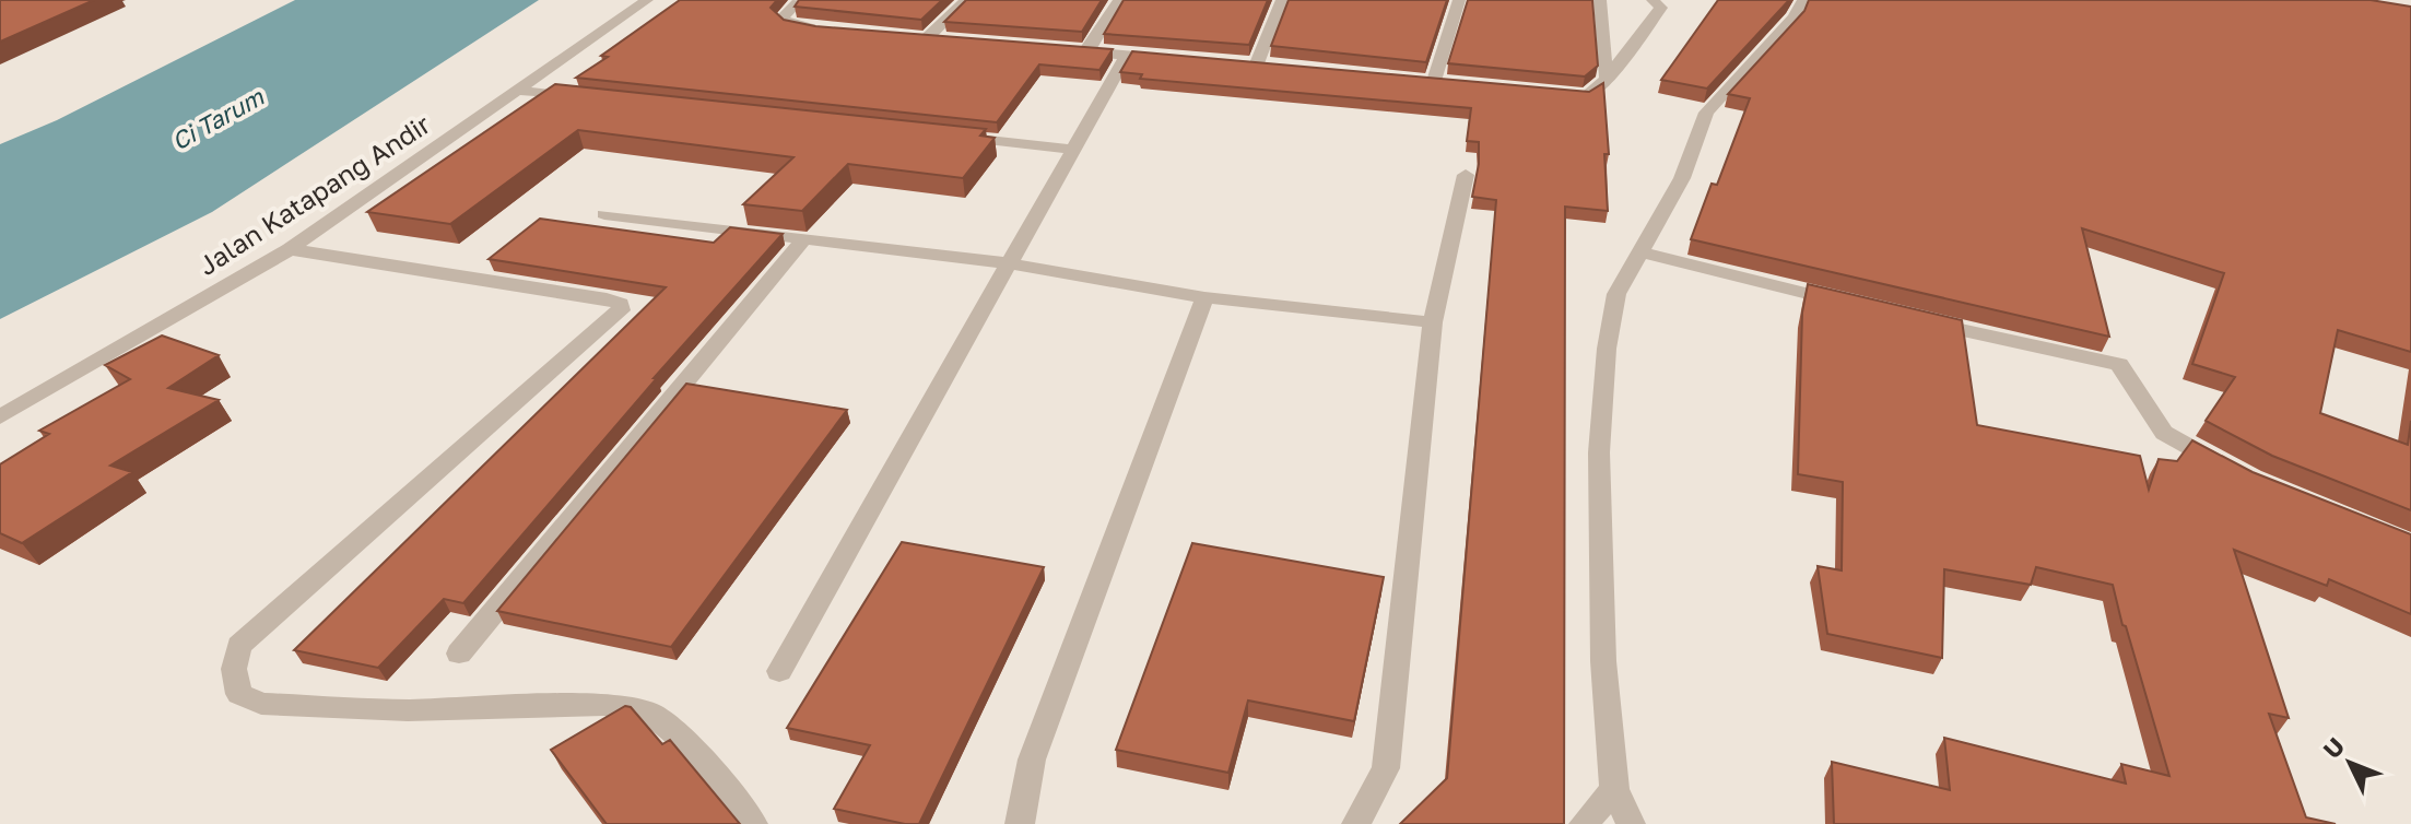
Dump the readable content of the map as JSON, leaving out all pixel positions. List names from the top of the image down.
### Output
{
  "streets": {
    "street": ["Jalan Katapang Andir"]
  },
  "water": ["Ci Tarum"],
  "north": "top left"
}
